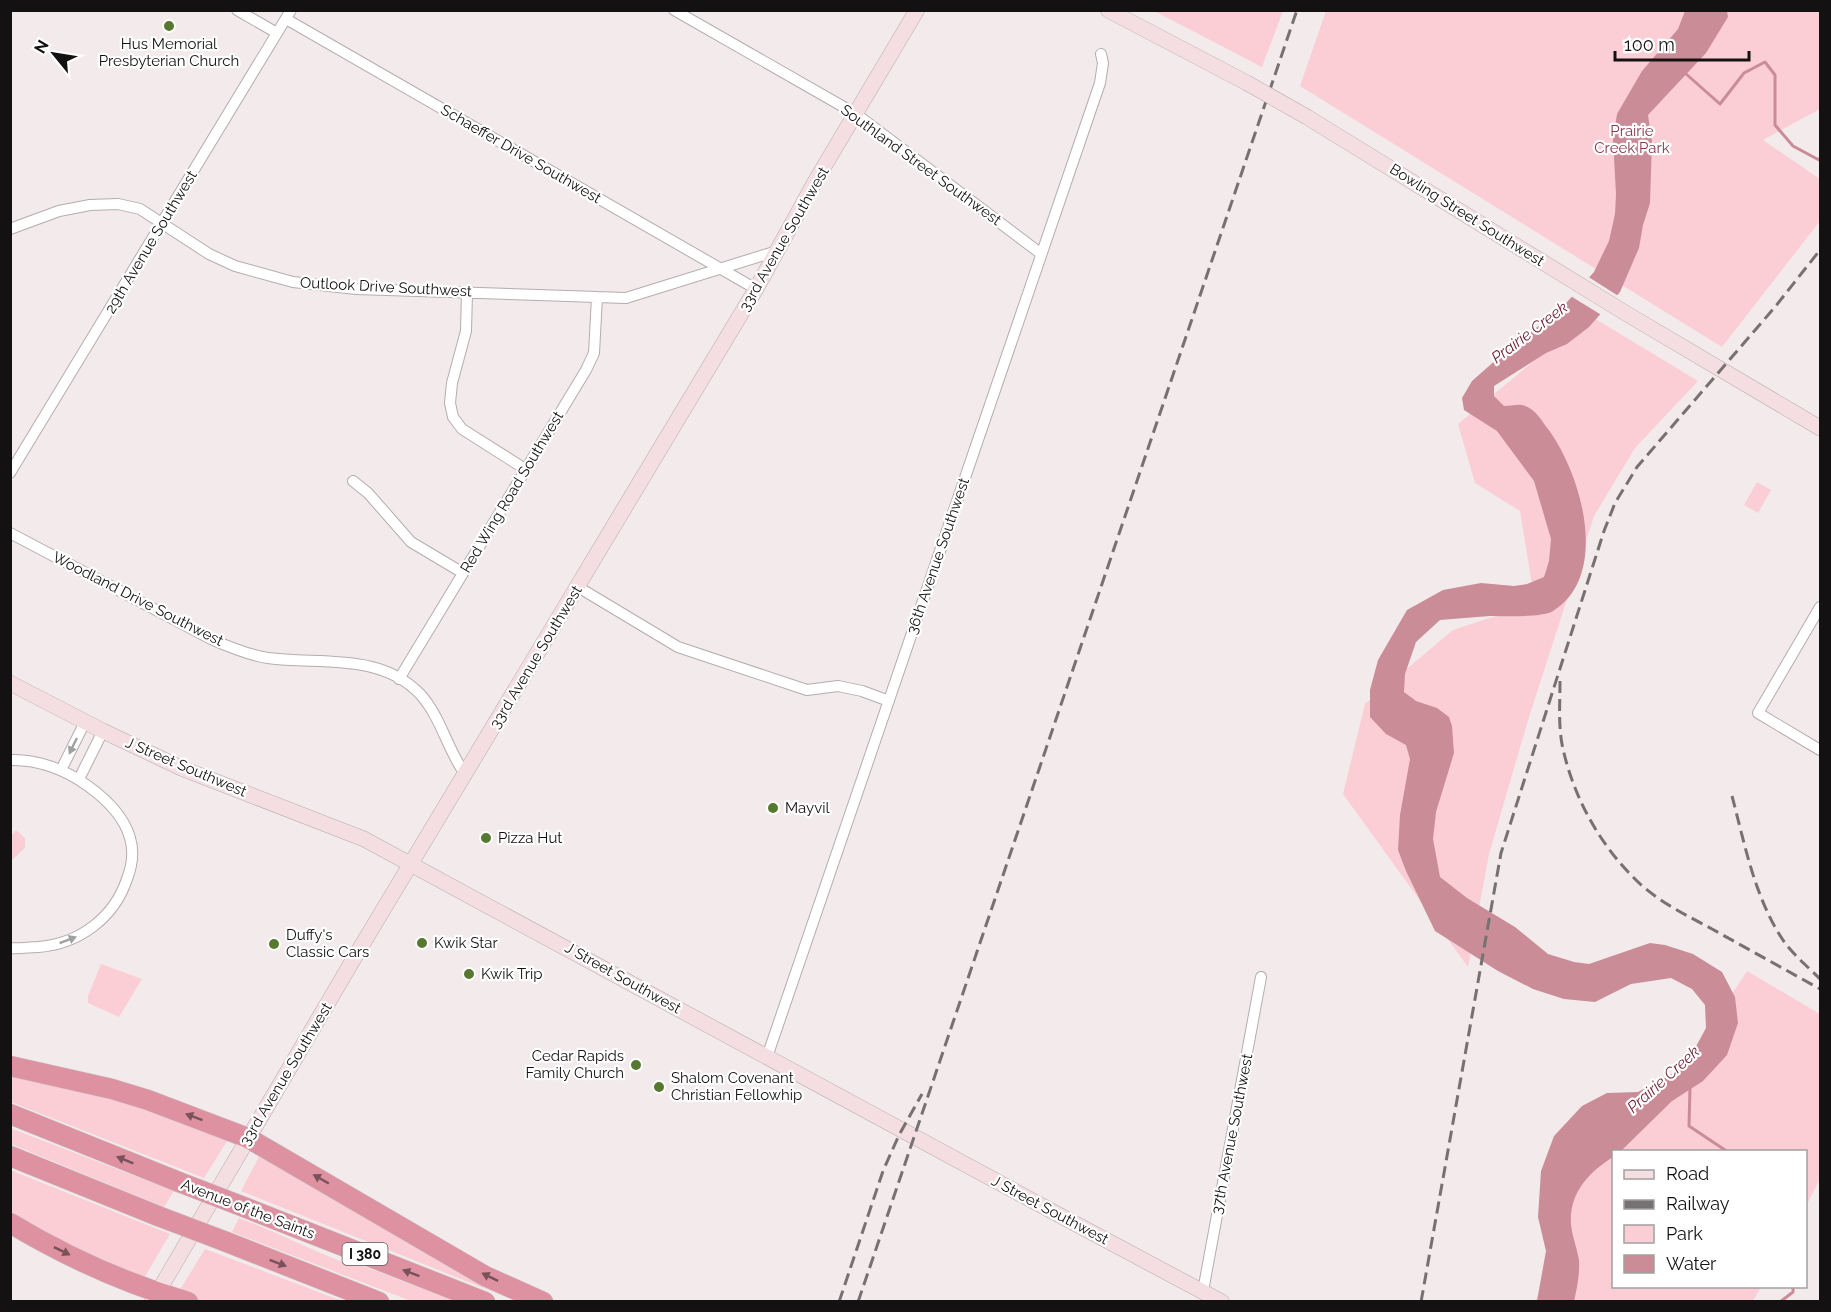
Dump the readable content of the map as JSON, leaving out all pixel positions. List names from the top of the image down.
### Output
{
  "streets": {
    "highway": ["Avenue of the Saints", "I 380"],
    "street": [
      "Schaeffer Drive Southwest",
      "Southland Street Southwest",
      "Bowling Street Southwest",
      "33rd Avenue Southwest",
      "29th Avenue Southwest",
      "Outlook Drive Southwest",
      "Red Wing Road Southwest",
      "36th Avenue Southwest",
      "Woodland Drive Southwest",
      "J Street Southwest",
      "37th Avenue Southwest"
    ]
  },
  "crossings": [
    ["Schaeffer Drive Southwest", "33rd Avenue Southwest"],
    ["Schaeffer Drive Southwest", "29th Avenue Southwest"],
    ["Schaeffer Drive Southwest", "Outlook Drive Southwest"],
    ["Southland Street Southwest", "33rd Avenue Southwest"],
    ["Southland Street Southwest", "36th Avenue Southwest"],
    ["33rd Avenue Southwest", "Outlook Drive Southwest"],
    ["33rd Avenue Southwest", "Woodland Drive Southwest"],
    ["33rd Avenue Southwest", "J Street Southwest"],
    ["29th Avenue Southwest", "Outlook Drive Southwest"],
    ["Outlook Drive Southwest", "Red Wing Road Southwest"],
    ["Red Wing Road Southwest", "Woodland Drive Southwest"],
    ["36th Avenue Southwest", "J Street Southwest"],
    ["J Street Southwest", "37th Avenue Southwest"]
  ],
  "water": ["Prairie Creek"],
  "parks": ["Prairie Creek Park"],
  "places": [
    "Hus Memorial Presbyterian Church",
    "Mayvil",
    "Pizza Hut",
    "Kwik Star",
    "Duffy's Classic Cars",
    "Kwik Trip",
    "Cedar Rapids Family Church",
    "Shalom Covenant Christian Fellowhip"
  ],
  "legend": [
    "Road",
    "Railway",
    "Park",
    "Water"
  ],
  "scale_bar": "100 m",
  "north": "top left"
}
